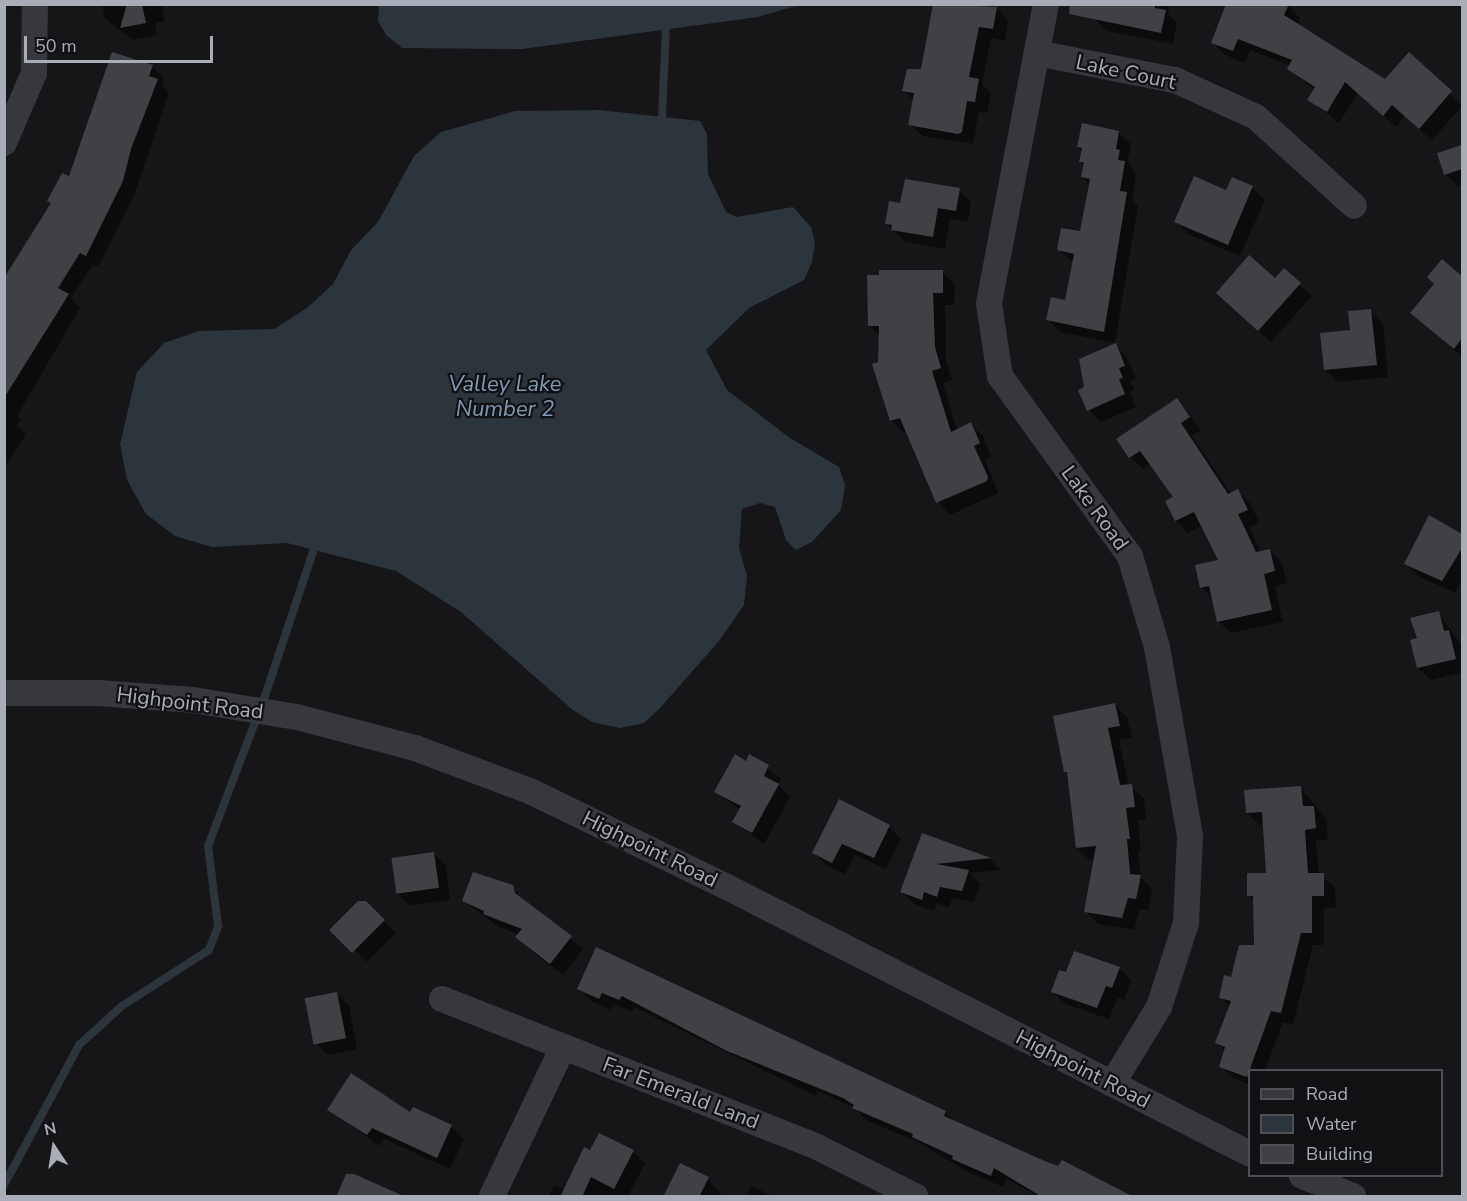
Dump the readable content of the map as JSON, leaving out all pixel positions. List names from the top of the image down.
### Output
{
  "streets": {
    "street": [
      "Lake Court",
      "Lake Road",
      "Highpoint Road",
      "Far Emerald Land"
    ]
  },
  "crossings": [
    ["Lake Court", "Lake Road"],
    ["Lake Road", "Highpoint Road"]
  ],
  "water": ["Valley Lake Number 2"],
  "legend": ["Road", "Water", "Building"],
  "scale_bar": "50 m",
  "north": "top"
}
